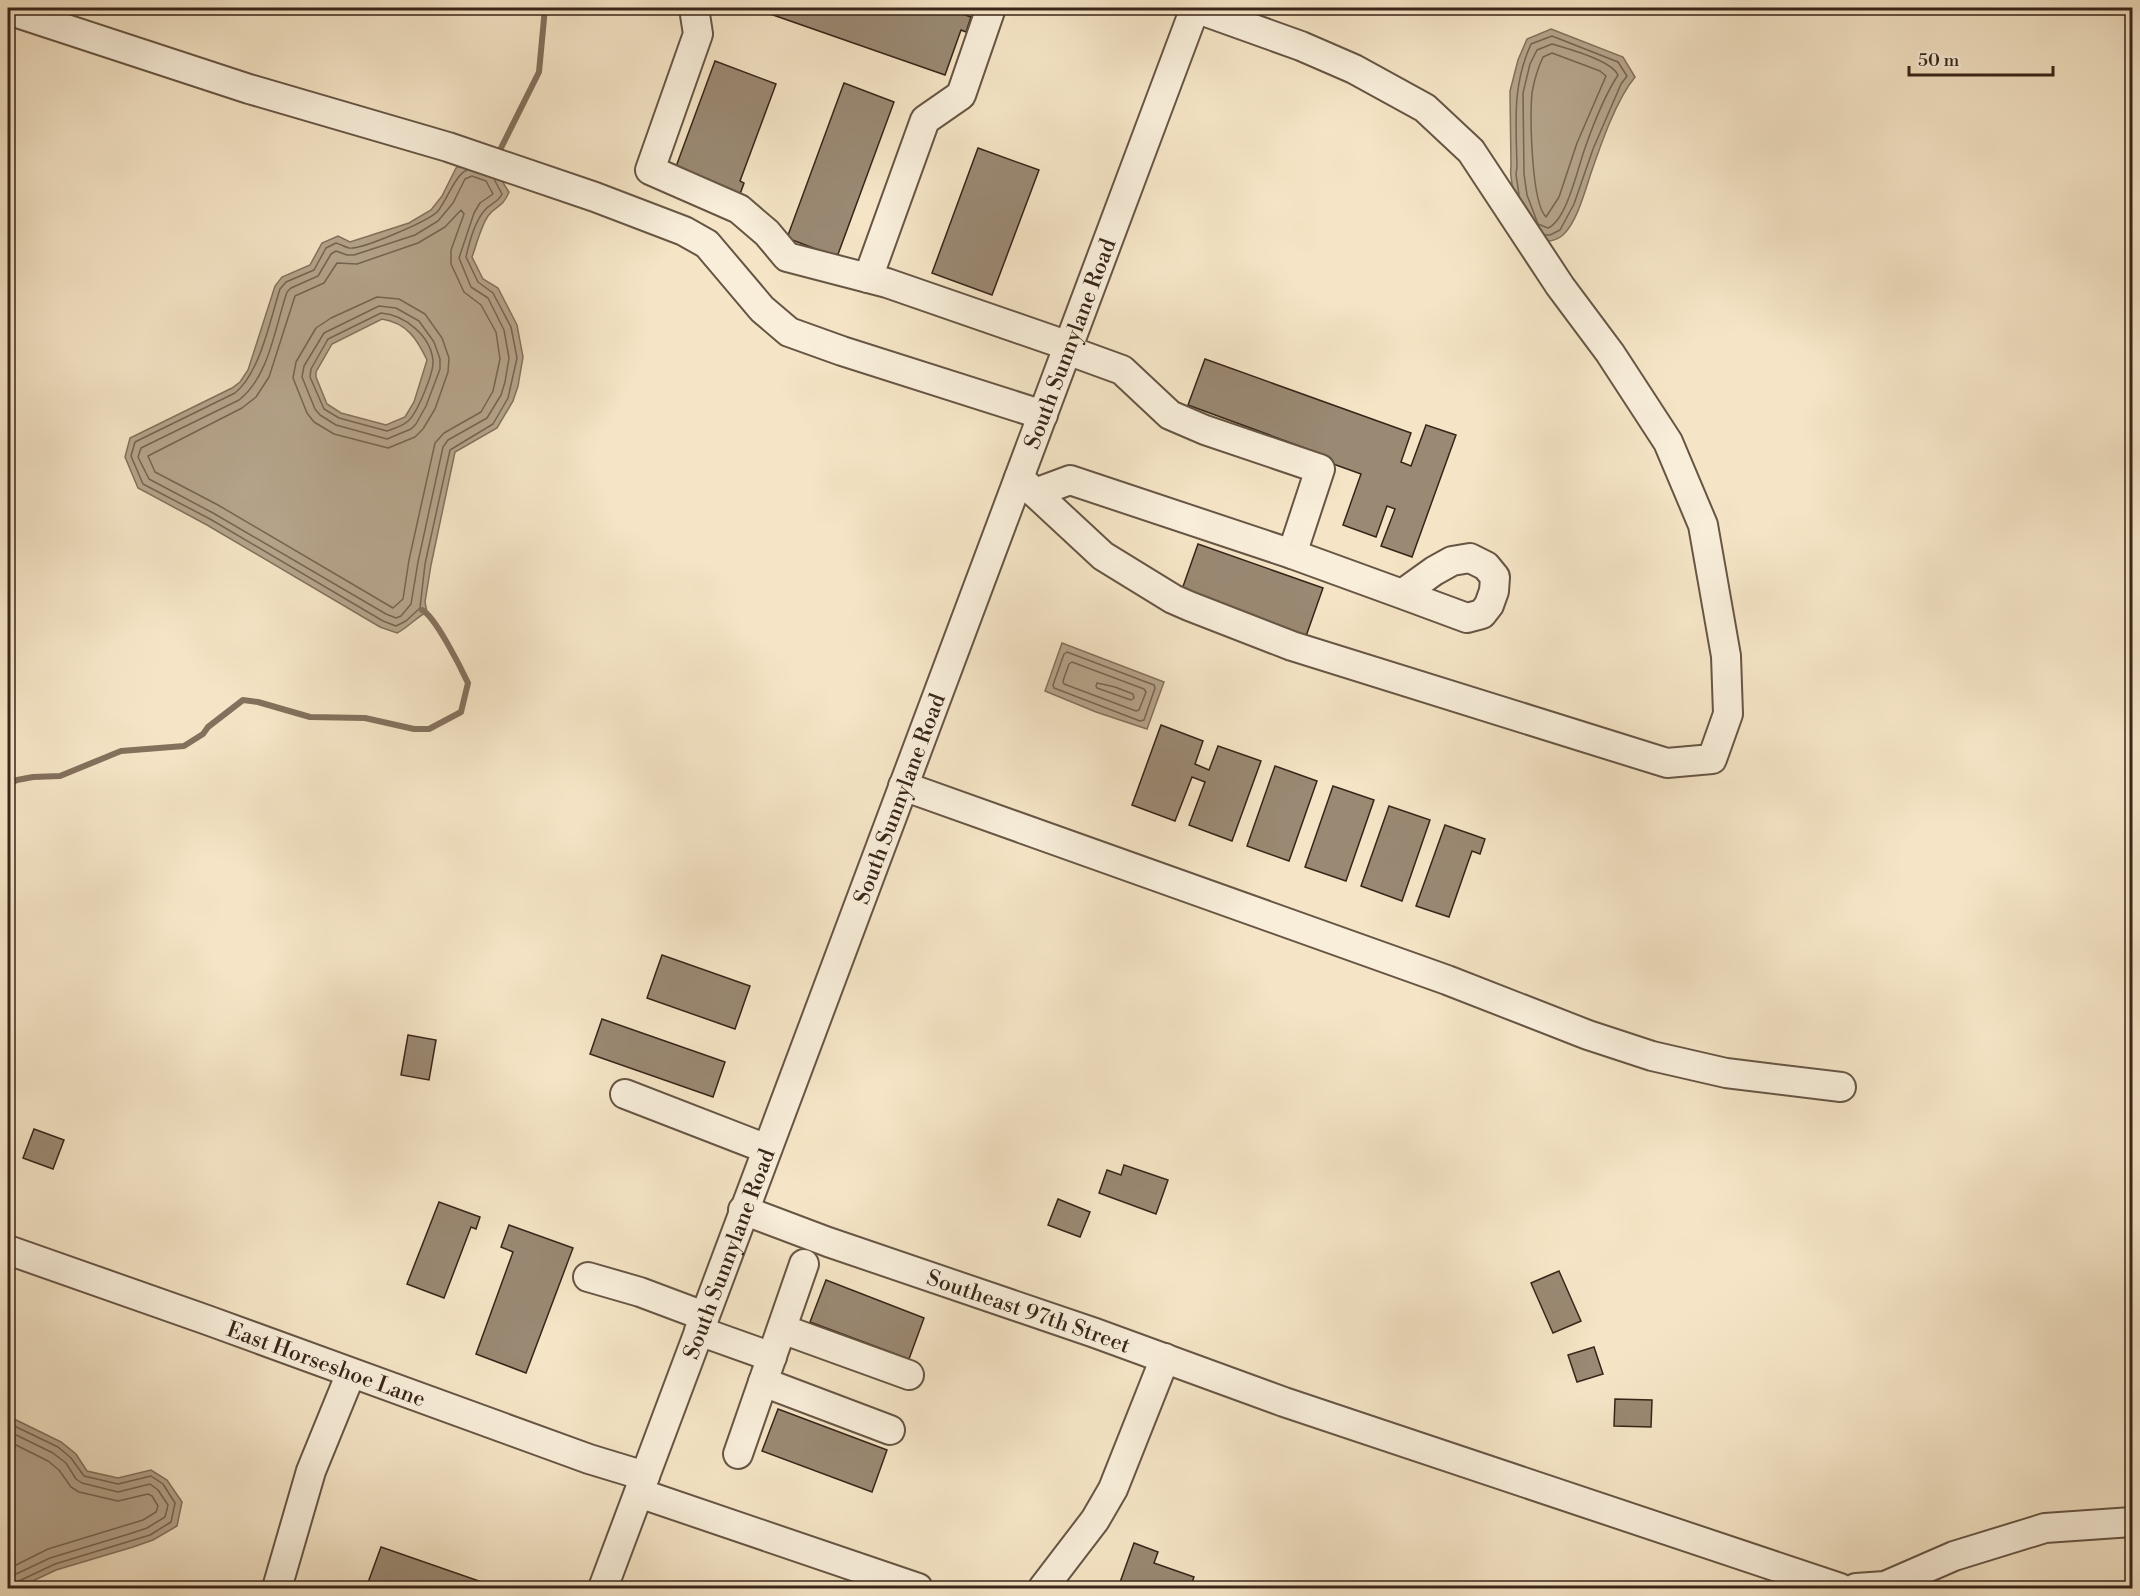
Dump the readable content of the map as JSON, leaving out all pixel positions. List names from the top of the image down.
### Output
{
  "streets": {
    "street": ["South Sunnylane Road", "Southeast 97th Street", "East Horseshoe Lane"]
  },
  "crossings": [
    ["South Sunnylane Road", "Southeast 97th Street"],
    ["South Sunnylane Road", "East Horseshoe Lane"]
  ],
  "scale_bar": "50 m"
}
